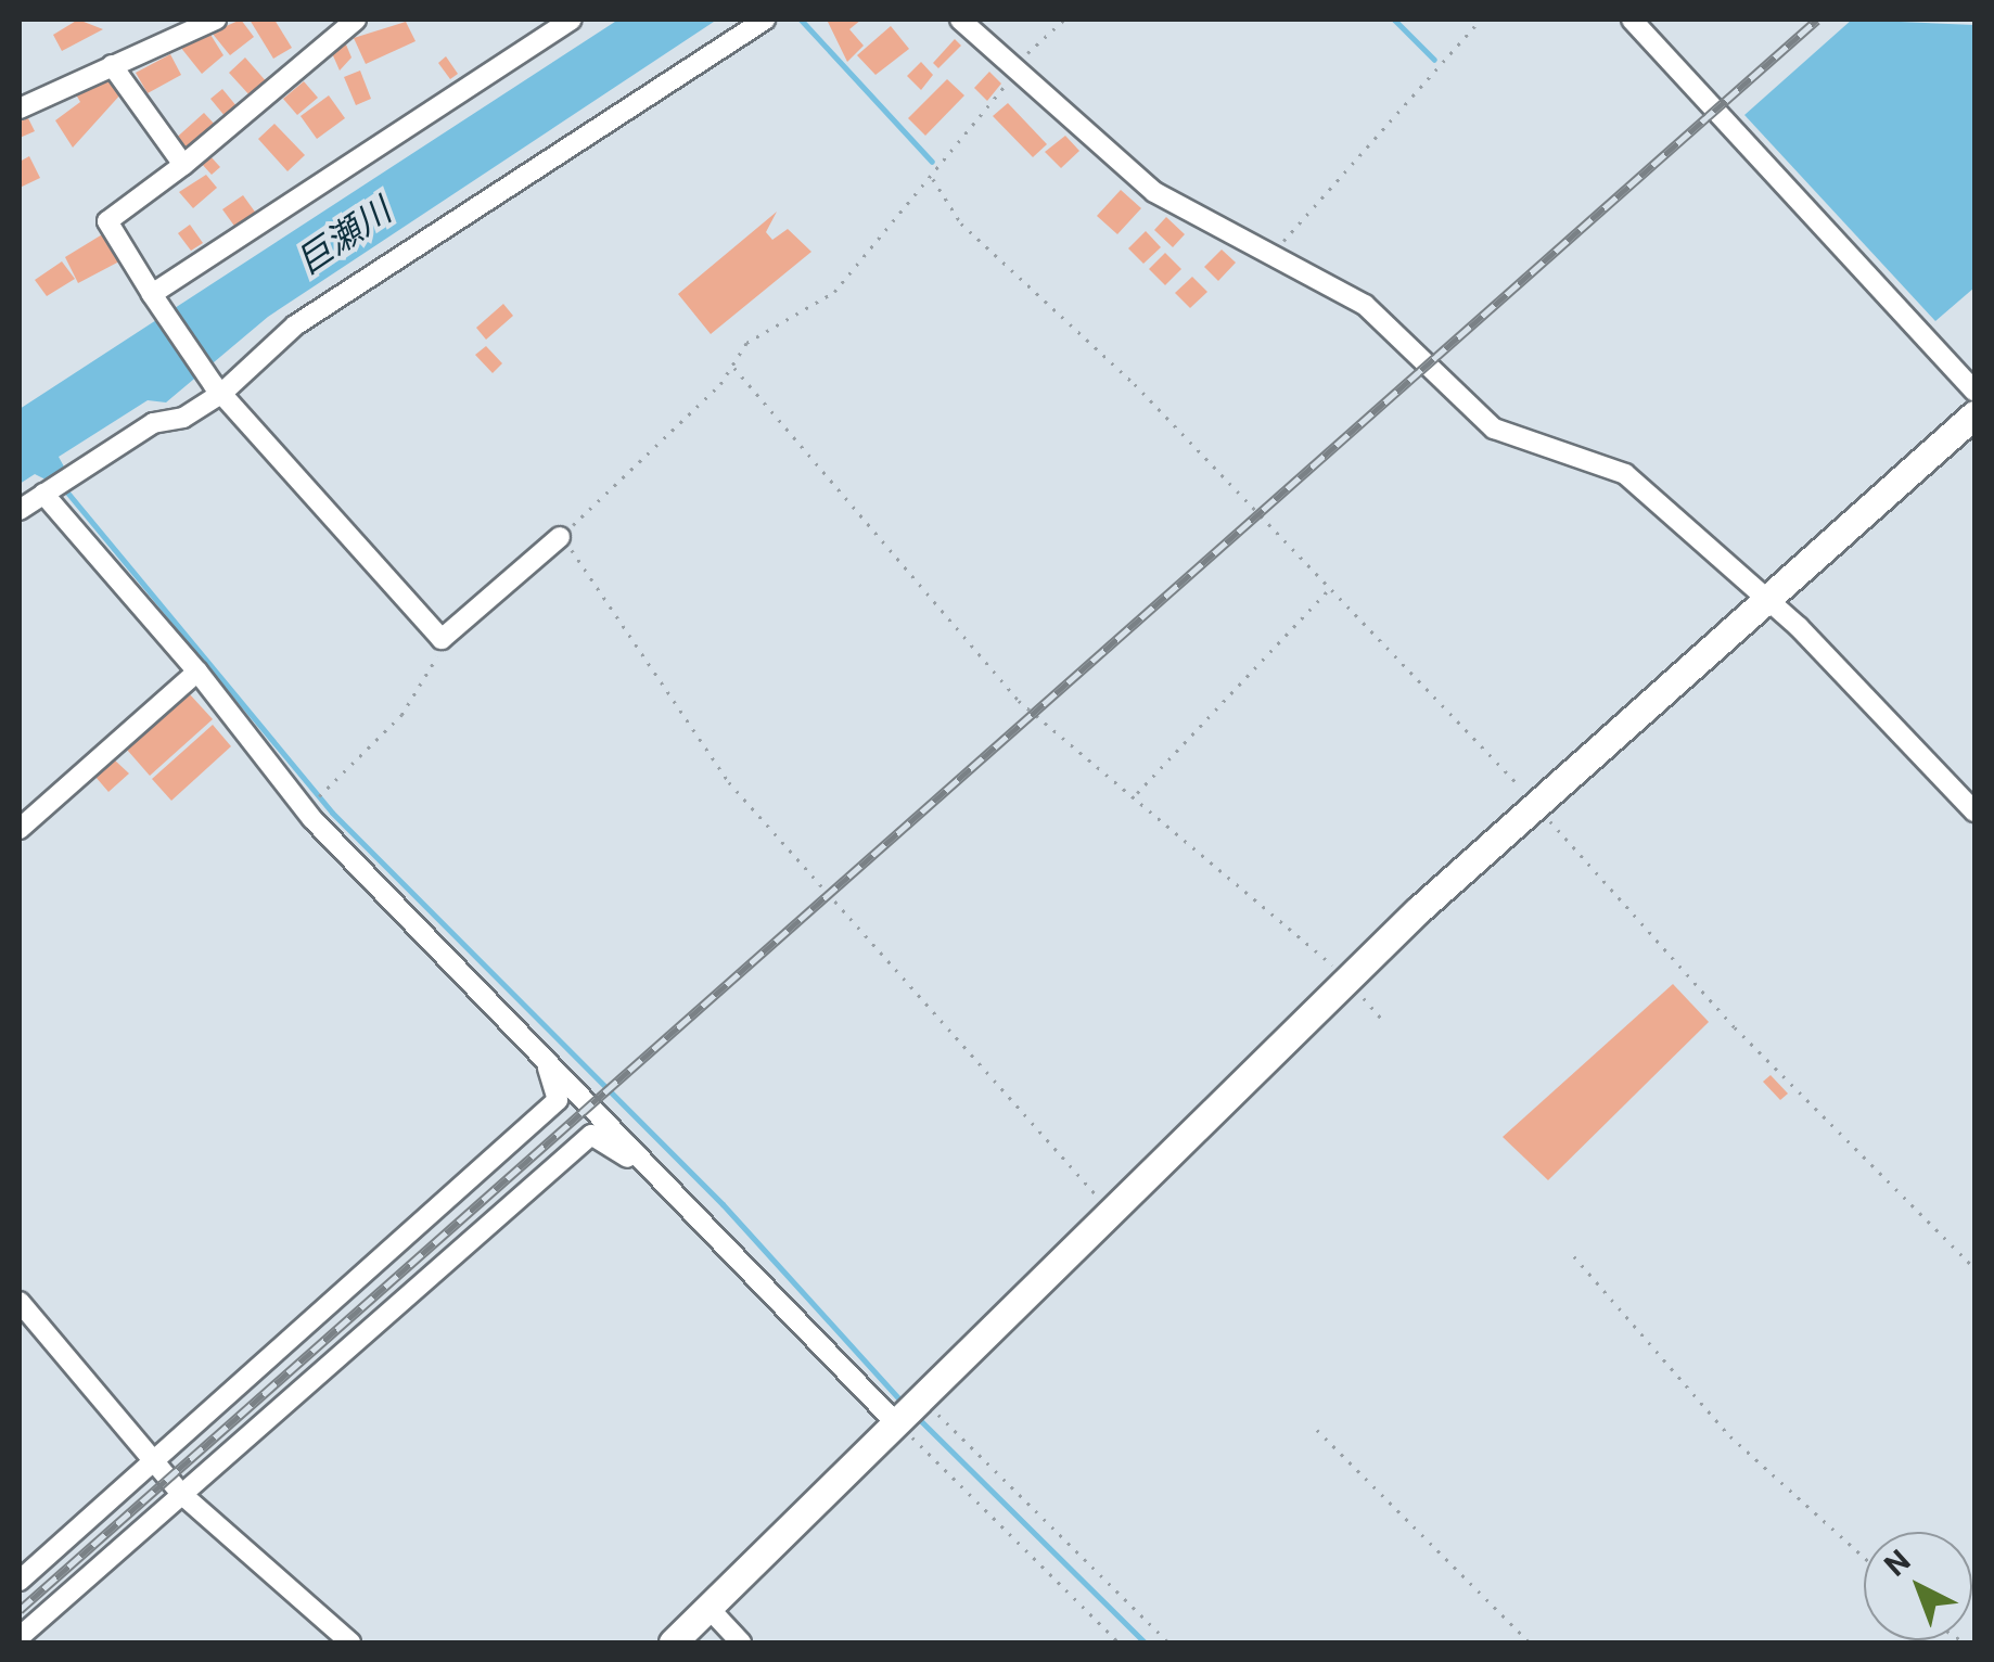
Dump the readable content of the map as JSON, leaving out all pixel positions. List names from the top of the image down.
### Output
{
  "water": ["巨瀬川"],
  "north": "top left"
}
